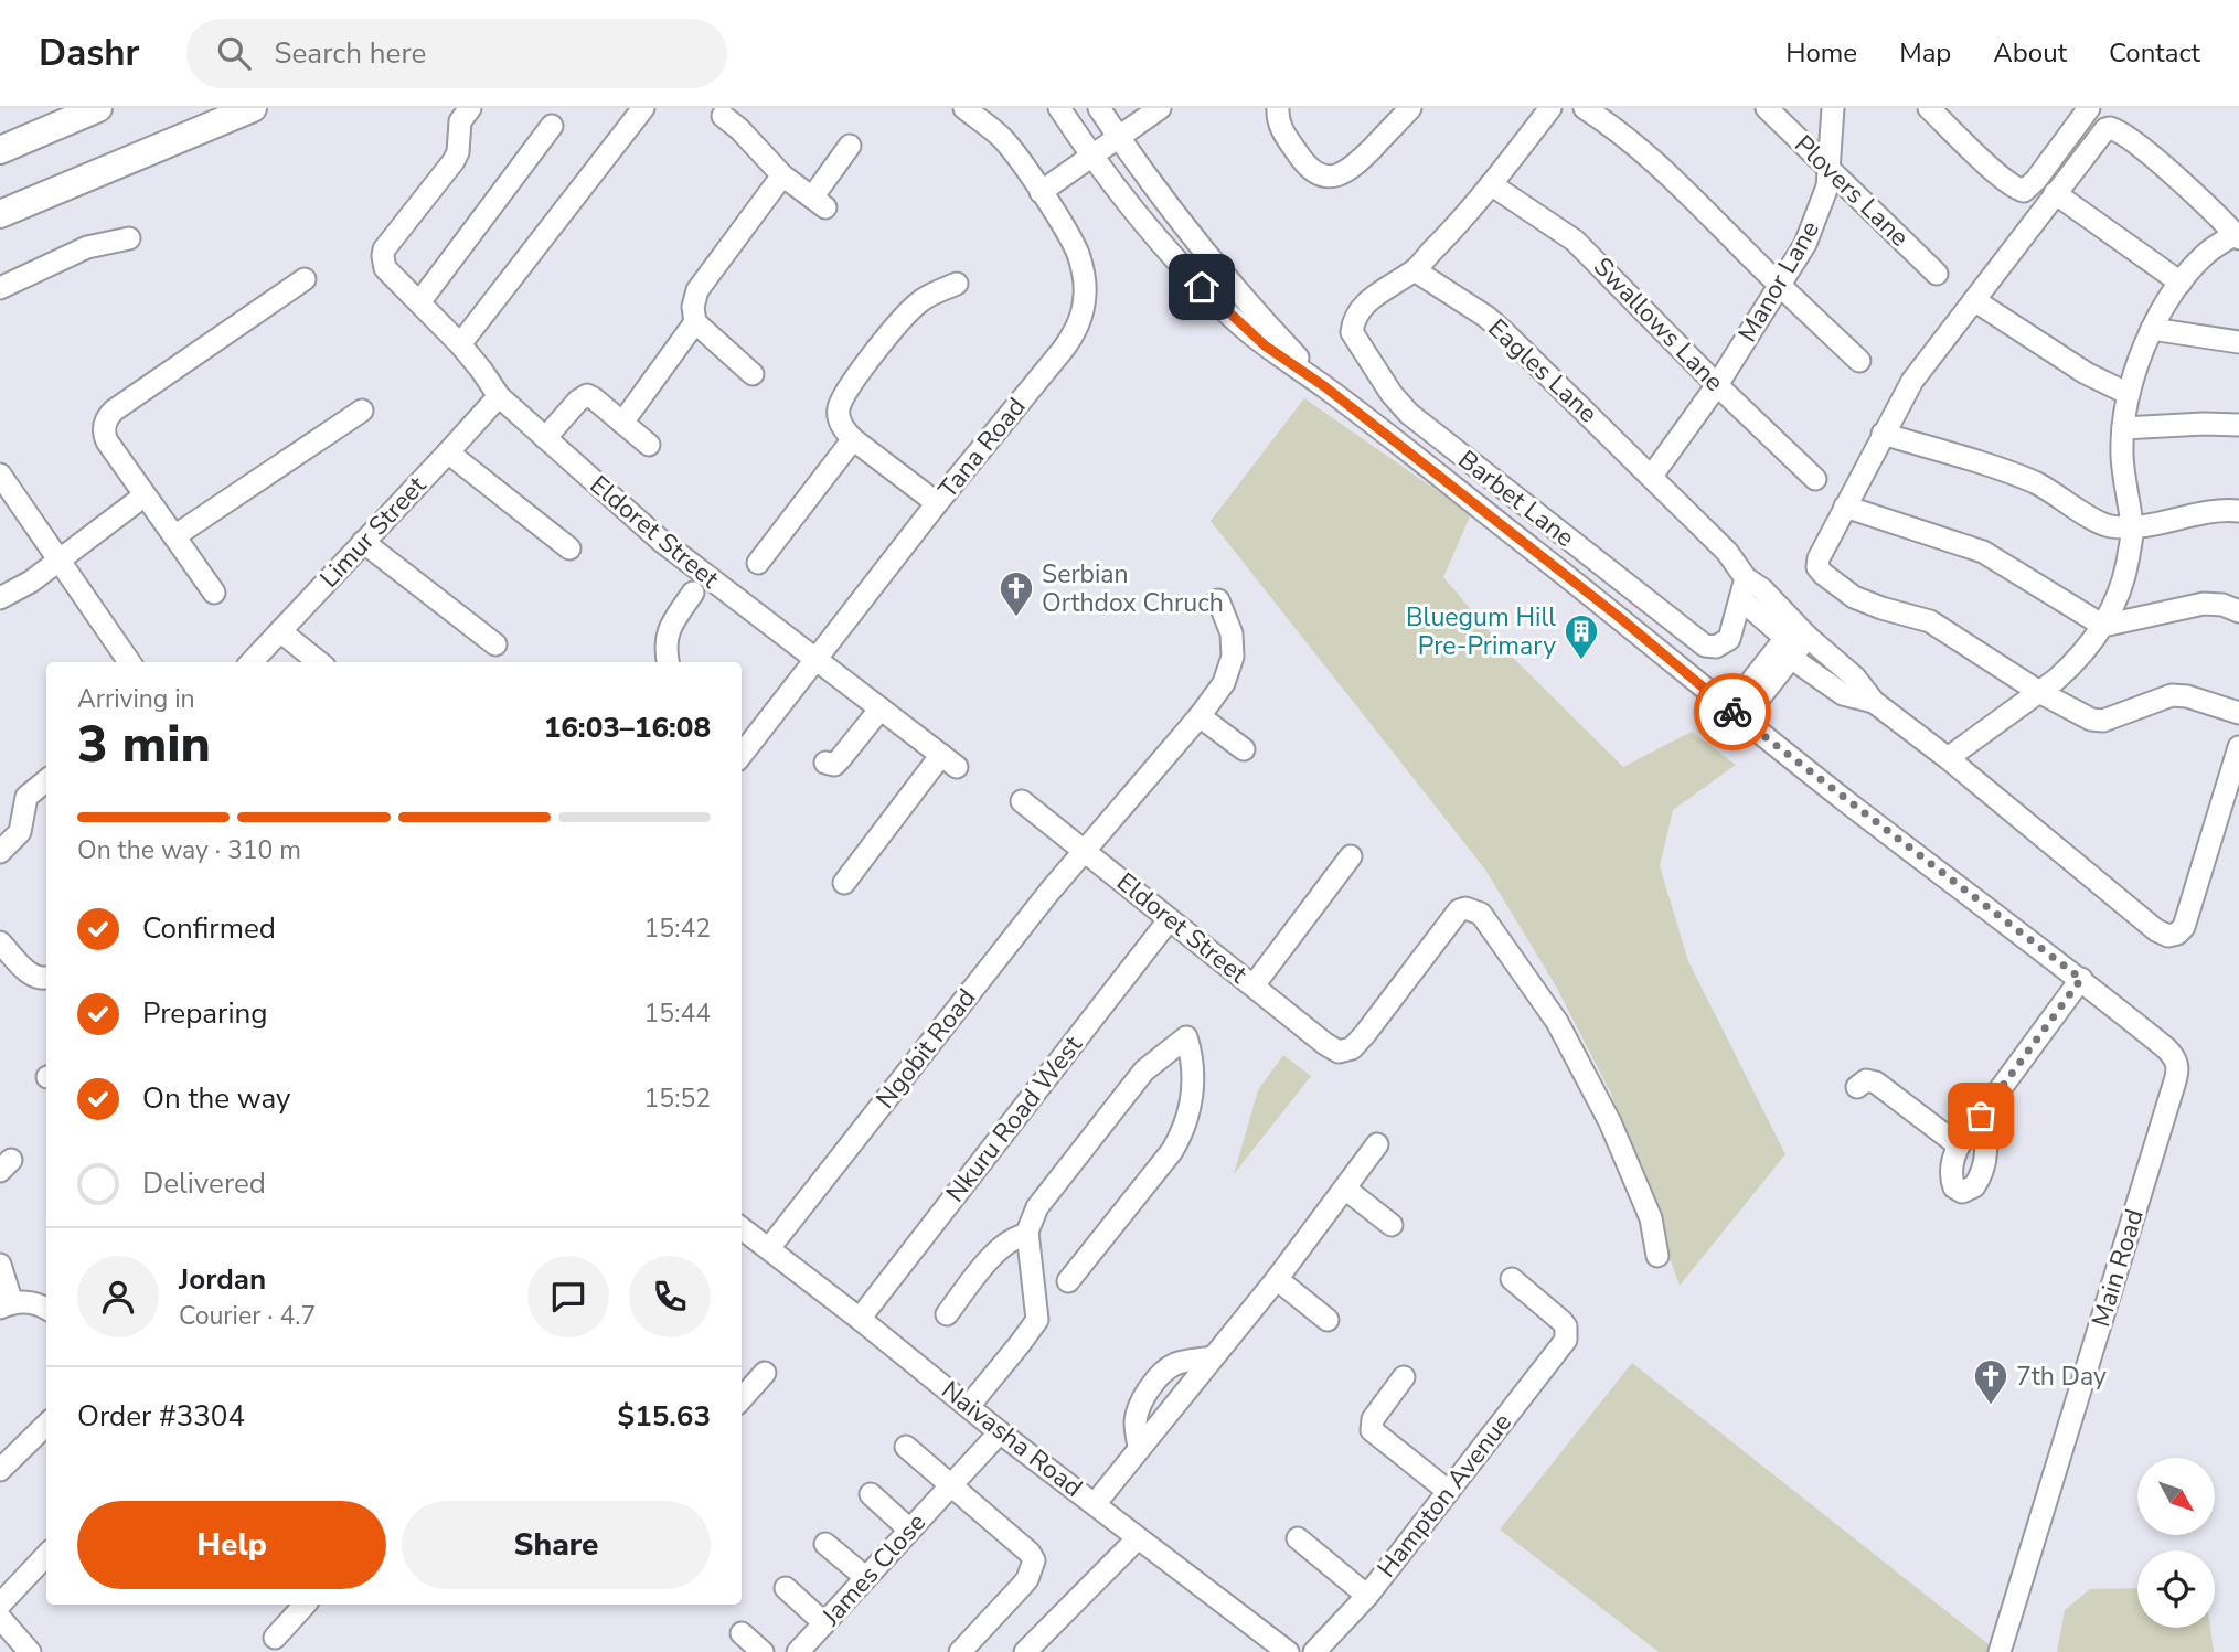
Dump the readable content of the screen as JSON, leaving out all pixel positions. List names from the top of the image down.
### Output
{
  "streets": {
    "street": [
      "Plovers Lane",
      "Manor Lane",
      "Swallows Lane",
      "Eagles Lane",
      "Tana Road",
      "Barbet Lane",
      "Limur Street",
      "Eldoret Street",
      "Ngobit Road",
      "Nkuru Road West",
      "Main Road",
      "Naivasha Road",
      "Hampton Avenue",
      "James Close"
    ]
  },
  "crossings": [
    ["Plovers Lane", "Manor Lane"],
    ["Manor Lane", "Swallows Lane"],
    ["Manor Lane", "Eagles Lane"],
    ["Eagles Lane", "Barbet Lane"],
    ["Tana Road", "Eldoret Street"],
    ["Limur Street", "Eldoret Street"],
    ["Eldoret Street", "Ngobit Road"],
    ["Eldoret Street", "Nkuru Road West"],
    ["Ngobit Road", "Naivasha Road"],
    ["Nkuru Road West", "Naivasha Road"],
    ["Naivasha Road", "James Close"]
  ],
  "places": {
    "church": ["Serbian Orthdox Chruch", "7th Day"],
    "building": ["Bluegum Hill Pre-Primary"]
  },
  "north": "bottom right",
  "page": {
    "header": "Dashr",
    "search": "Search here",
    "nav": [
      "Home",
      "Map",
      "About",
      "Contact"
    ],
    "heading": ["3 min", "Arriving in", "16:03–16:08"],
    "panel": [
      "Jordan",
      "Courier · 4.7",
      "Order #3304",
      "$15.63"
    ],
    "bar": "On the way · 310 m",
    "list": [
      ["Confirmed", "15:42"],
      ["Preparing", "15:44"],
      ["On the way", "15:52"],
      "Delivered"
    ],
    "buttons": ["Help", "Share"]
  }
}
